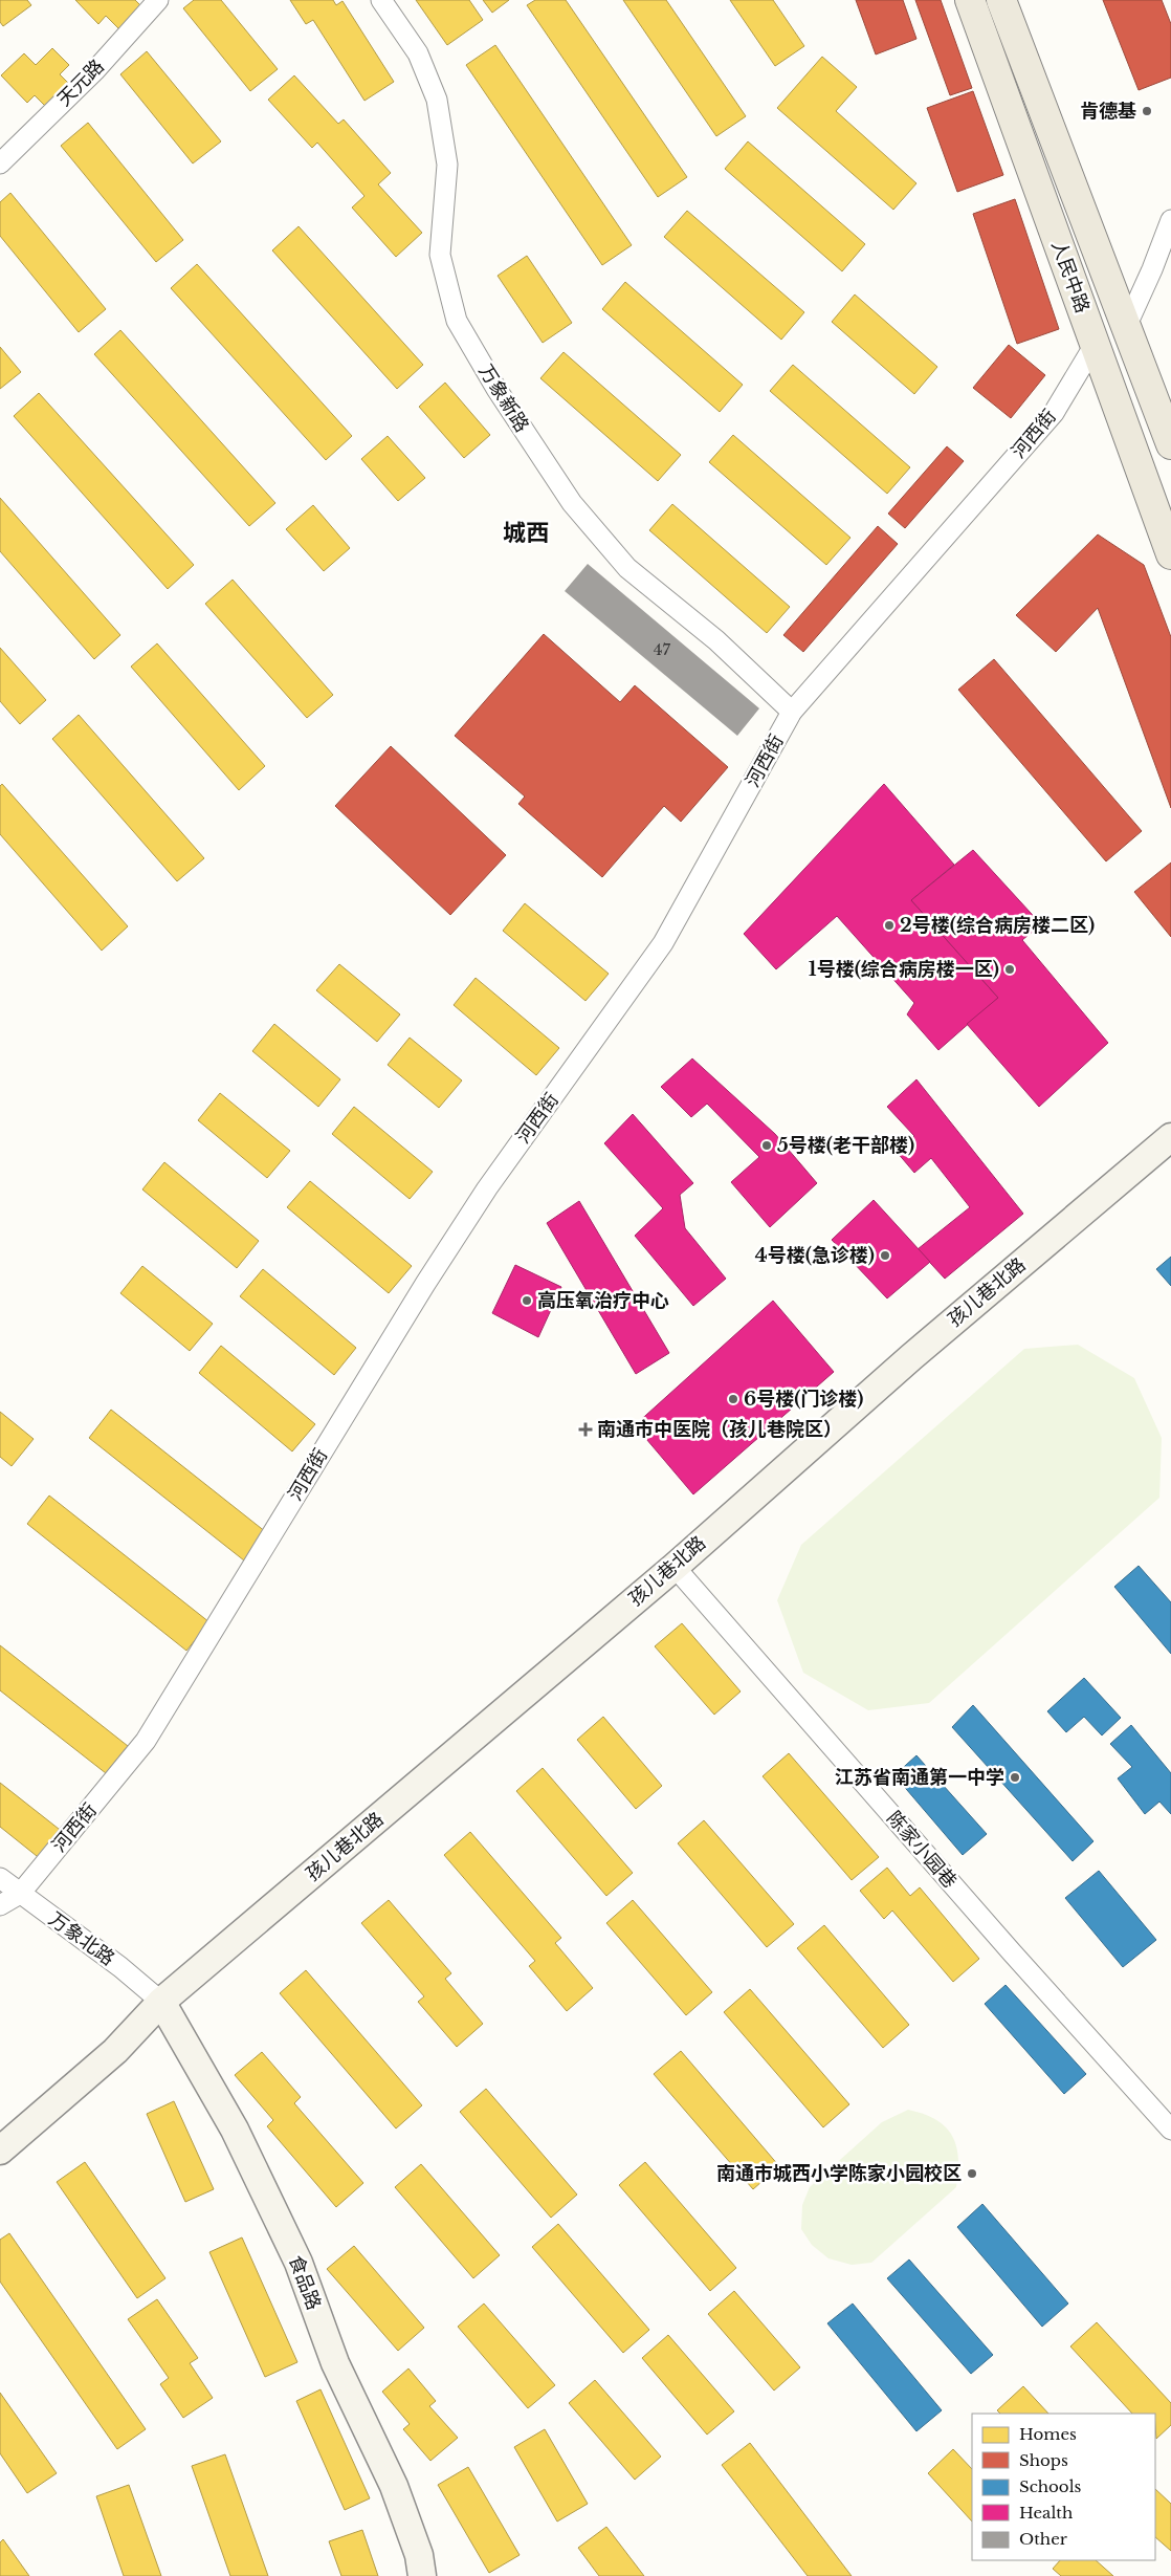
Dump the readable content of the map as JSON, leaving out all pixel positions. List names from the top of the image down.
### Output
{
  "streets": {
    "main road": ["人民中路", "孩儿巷北路", "食品路"],
    "street": [
      "天元路",
      "万象新路",
      "河西街",
      "陈家小园巷",
      "万象北路"
    ]
  },
  "crossings": [
    ["人民中路", "河西街"],
    ["万象新路", "河西街"],
    ["河西街", "万象北路"],
    ["孩儿巷北路", "陈家小园巷"],
    ["孩儿巷北路", "万象北路"],
    ["孩儿巷北路", "食品路"],
    ["万象北路", "食品路"]
  ],
  "districts": ["城西"],
  "places": {
    "other": [
      "肯德基",
      "2号楼(综合病房楼二区)",
      "1号楼(综合病房楼一区)",
      "5号楼(老干部楼)",
      "4号楼(急诊楼)",
      "高压氧治疗中心",
      "6号楼(门诊楼)",
      "江苏省南通第一中学",
      "南通市城西小学陈家小园校区"
    ],
    "health": ["南通市中医院（孩儿巷院区）"]
  },
  "house_numbers": ["47"],
  "legend": [
    "Homes",
    "Shops",
    "Schools",
    "Health",
    "Other"
  ]
}
